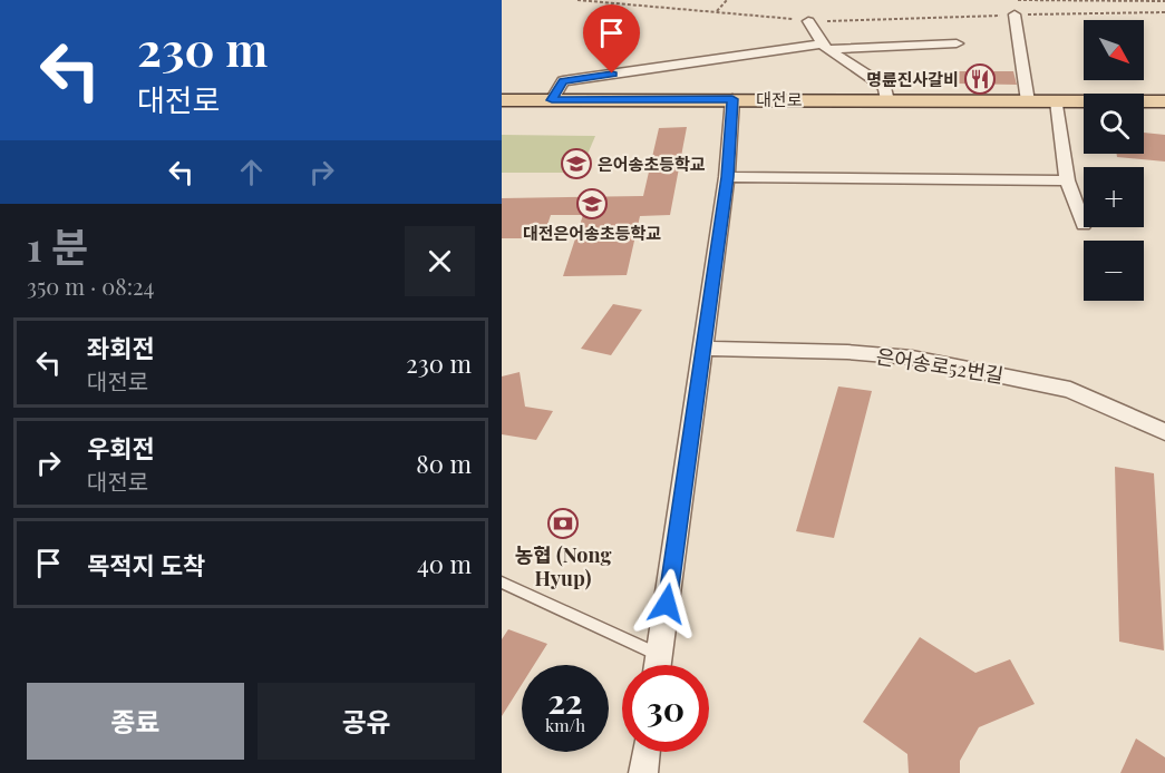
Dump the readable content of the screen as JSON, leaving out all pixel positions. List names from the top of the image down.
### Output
{
  "streets": {
    "main road": ["대전로"],
    "street": ["은어송로52번길"]
  },
  "places": {
    "restaurant": ["명륜진사갈비"],
    "school or university": ["은어송초등학교", "대전은어송초등학교"],
    "bank": ["농협 (Nong Hyup)"]
  },
  "north": "bottom right",
  "page": {
    "turn": ["230 m", "대전로"],
    "map_buttons": ["+", "−"],
    "heading": ["1 분", "350 m · 08:24"],
    "list": [
      {
        "name": "좌회전",
        "note": "대전로",
        "value": "230 m"
      },
      {
        "name": "우회전",
        "note": "대전로",
        "value": "80 m"
      },
      {
        "name": "목적지 도착",
        "value": "40 m"
      }
    ],
    "speed": "22 km/h",
    "limit": "30",
    "buttons": ["종료", "공유"]
  }
}
